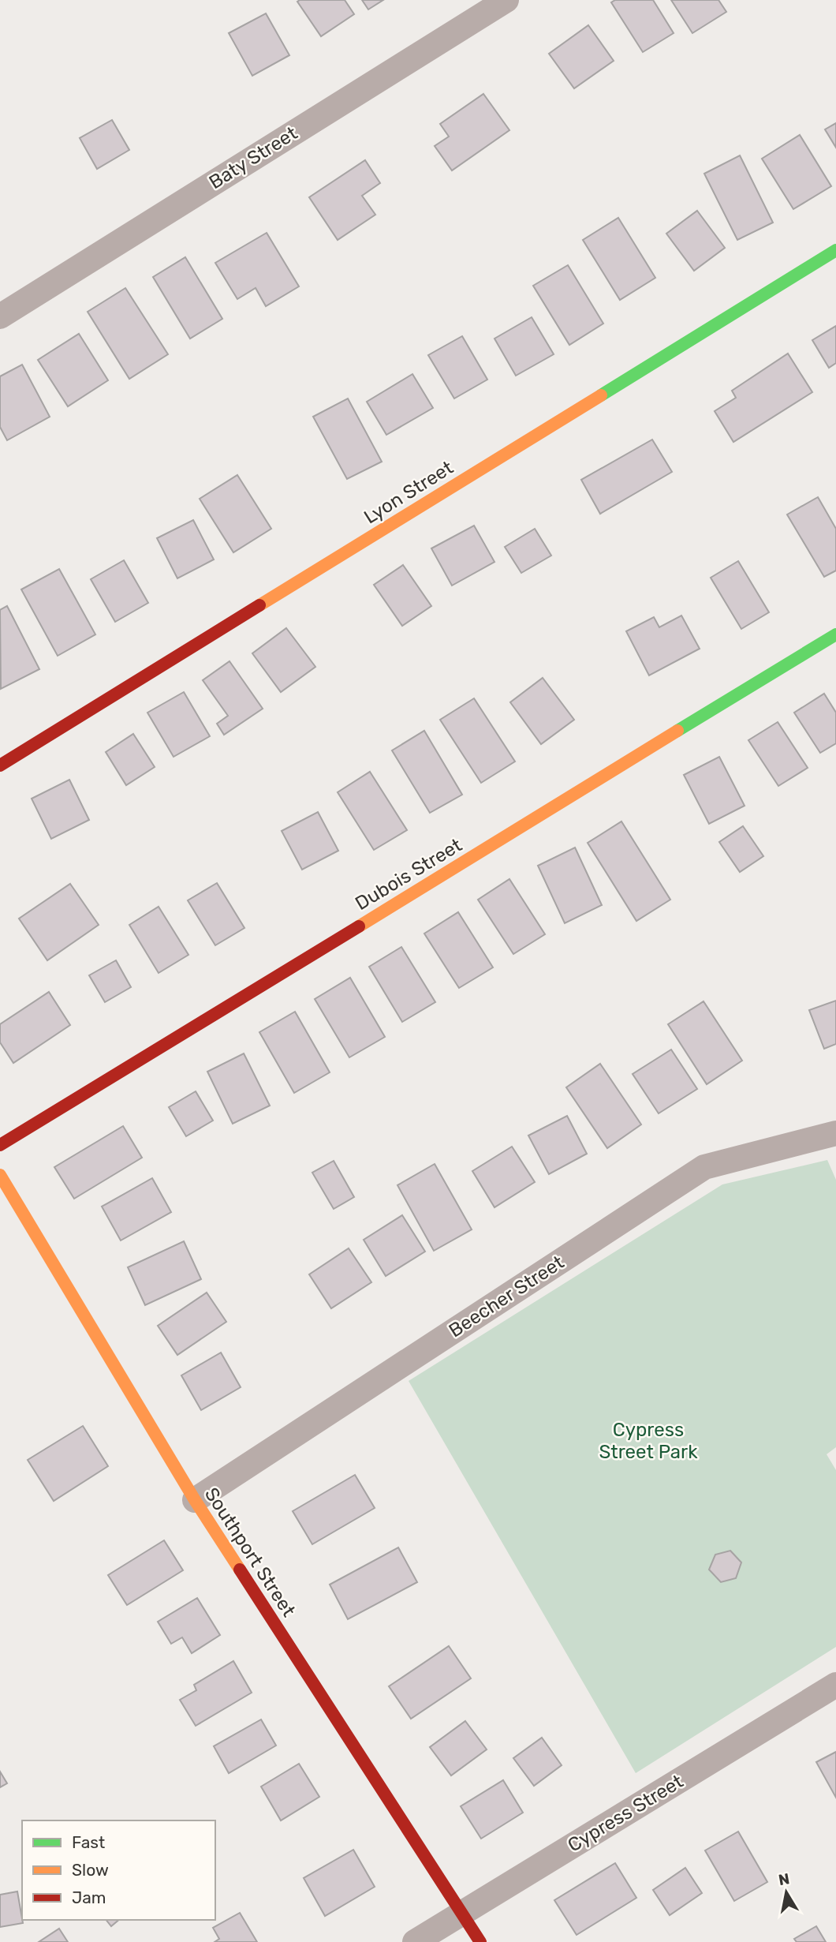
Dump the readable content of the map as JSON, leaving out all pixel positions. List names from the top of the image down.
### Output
{
  "streets": {
    "street": [
      "Baty Street",
      "Lyon Street",
      "Dubois Street",
      "Beecher Street",
      "Southport Street",
      "Cypress Street"
    ]
  },
  "crossings": [
    ["Beecher Street", "Southport Street"],
    ["Southport Street", "Cypress Street"]
  ],
  "parks": ["Cypress Street Park"],
  "legend": ["Fast", "Slow", "Jam"],
  "north": "top"
}
